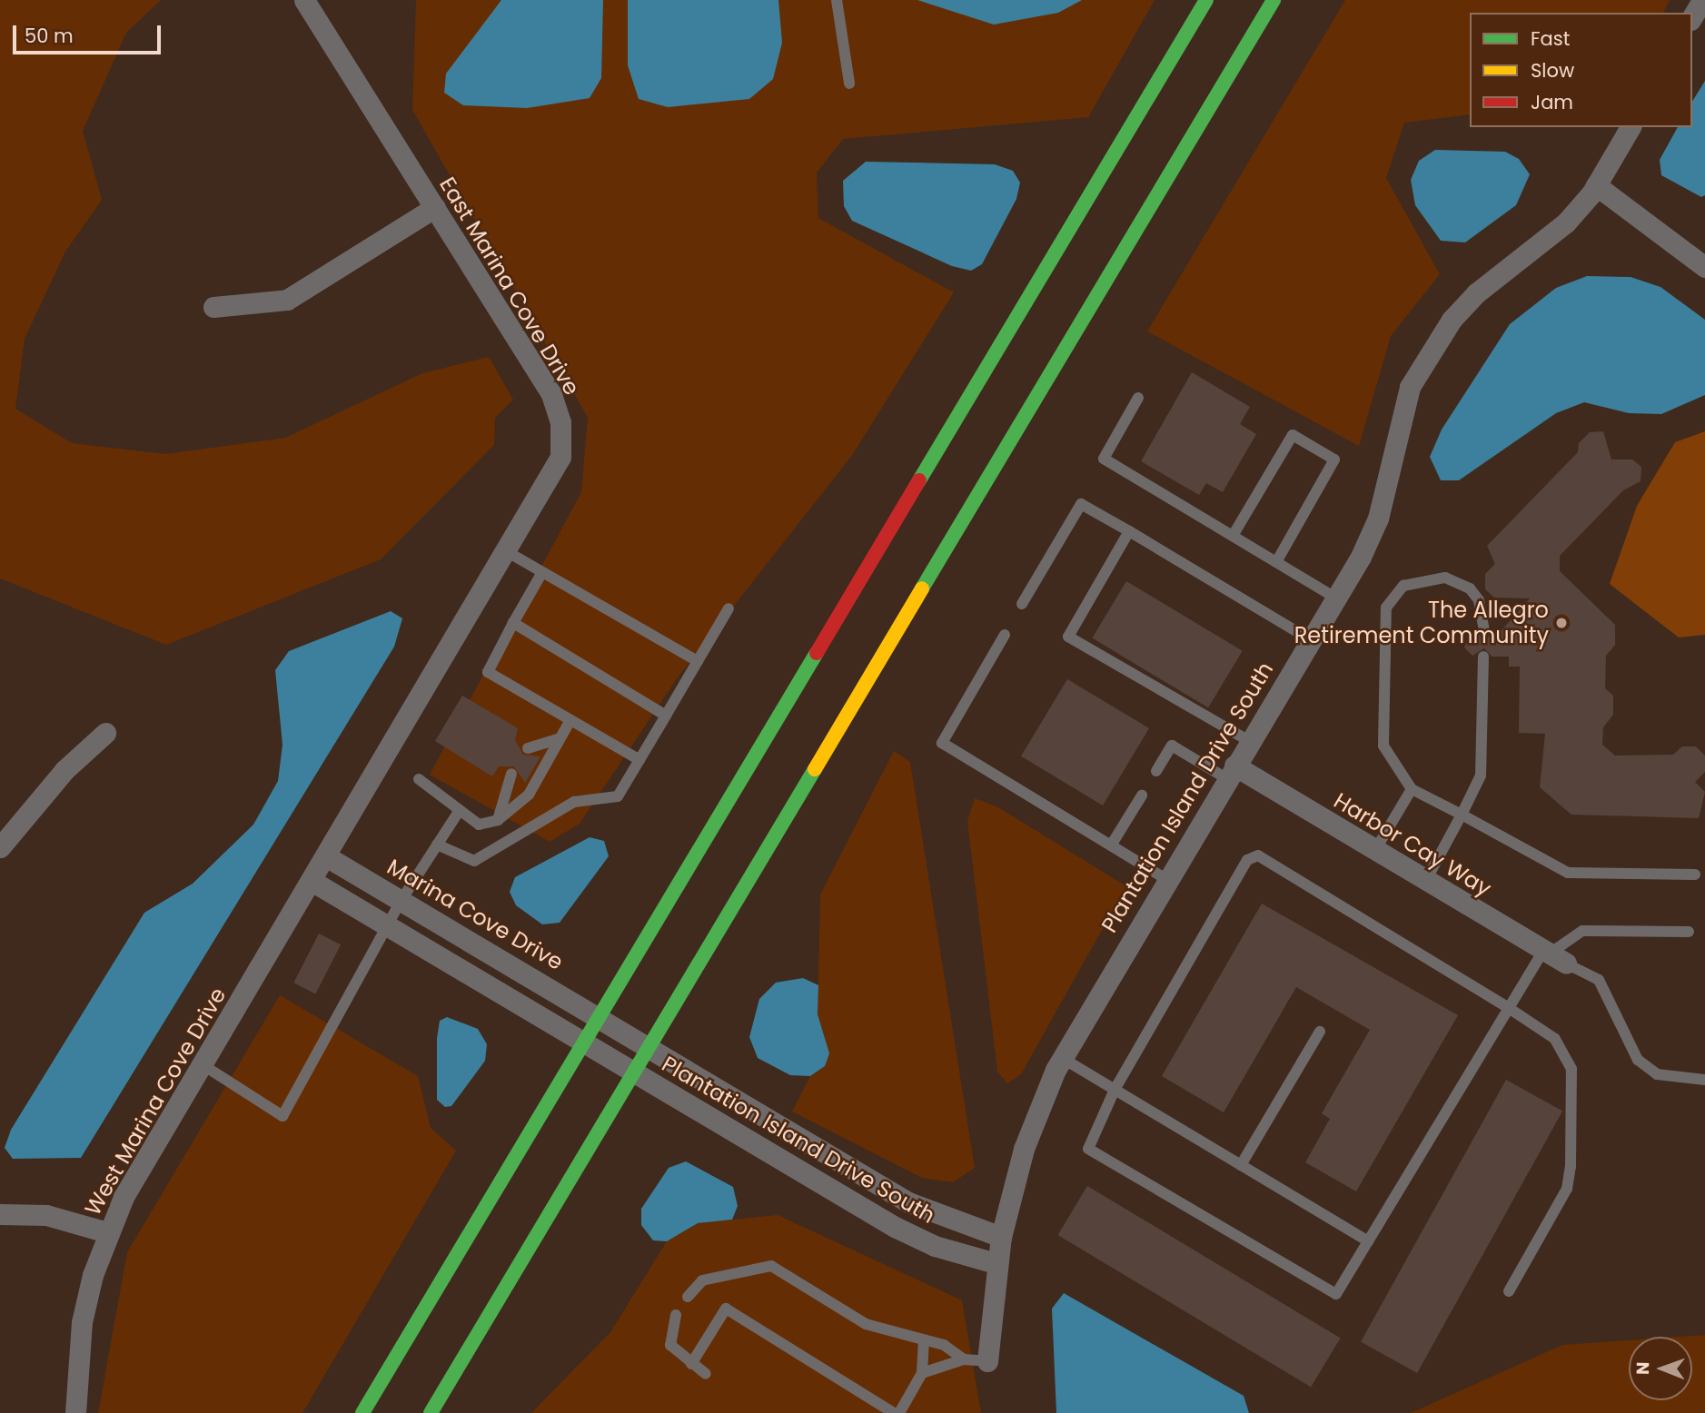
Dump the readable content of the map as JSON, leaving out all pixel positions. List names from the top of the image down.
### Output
{
  "streets": {
    "street": [
      "East Marina Cove Drive",
      "Plantation Island Drive South",
      "Harbor Cay Way",
      "Marina Cove Drive",
      "West Marina Cove Drive"
    ]
  },
  "crossings": [
    ["East Marina Cove Drive", "Marina Cove Drive"],
    ["East Marina Cove Drive", "West Marina Cove Drive"],
    ["Plantation Island Drive South", "Harbor Cay Way"],
    ["Plantation Island Drive South", "Marina Cove Drive"],
    ["Marina Cove Drive", "West Marina Cove Drive"]
  ],
  "places": ["The Allegro Retirement Community"],
  "legend": ["Fast", "Slow", "Jam"],
  "scale_bar": "50 m",
  "north": "left"
}
